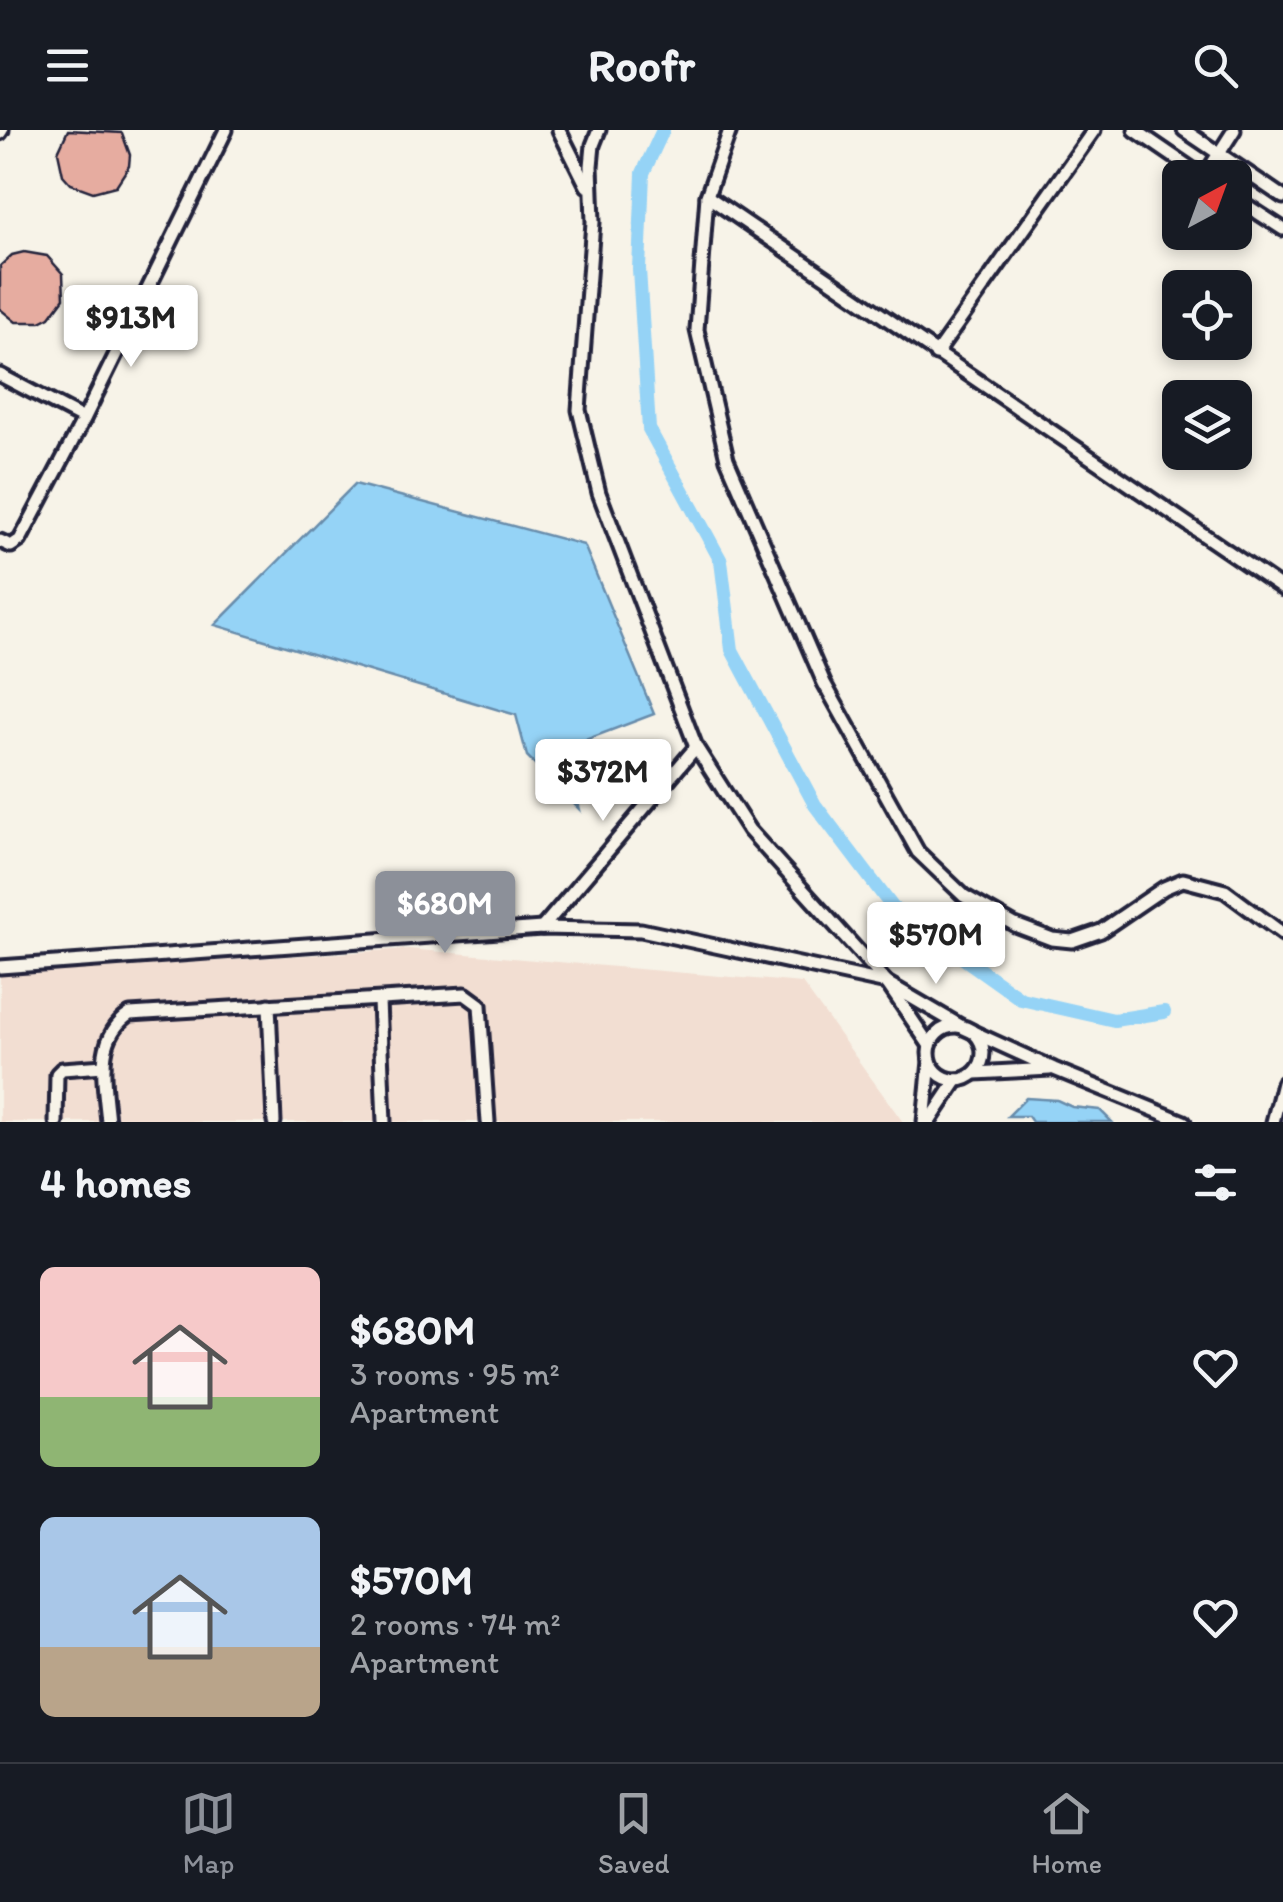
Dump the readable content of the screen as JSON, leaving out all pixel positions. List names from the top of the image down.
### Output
{
  "north": "top right",
  "page": {
    "header": "Roofr",
    "price": [
      "$913M",
      "$372M",
      "$680M",
      "$570M"
    ],
    "heading": "4 homes",
    "list": [
      {
        "name": "$680M",
        "note": "3 rooms · 95 m² · Apartment"
      },
      {
        "name": "$570M",
        "note": "2 rooms · 74 m² · Apartment"
      }
    ],
    "tabs": ["Map", "Saved", "Home"]
  }
}
